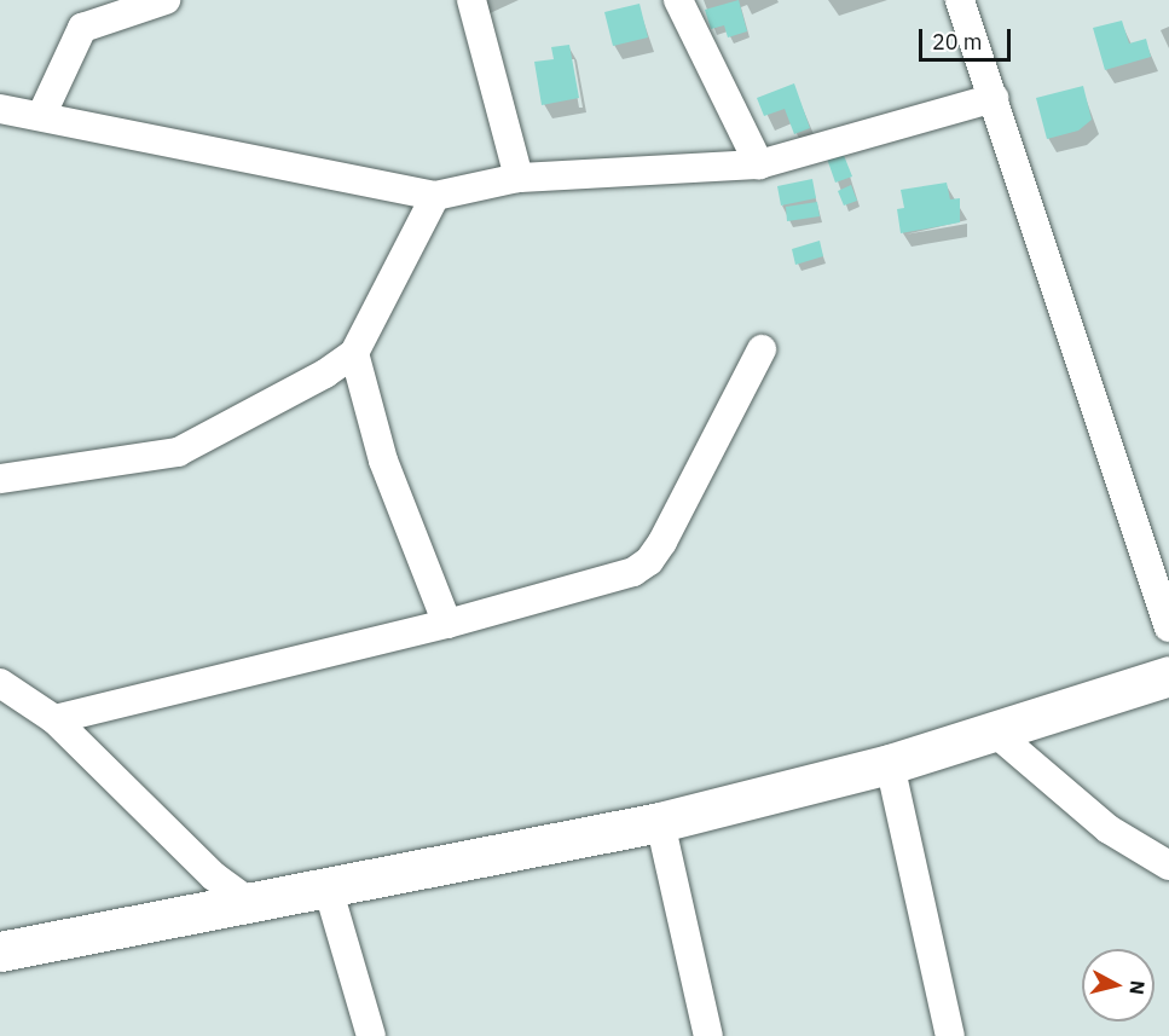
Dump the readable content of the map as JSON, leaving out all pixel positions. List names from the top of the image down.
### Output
{
  "scale_bar": "20 m",
  "north": "right"
}
